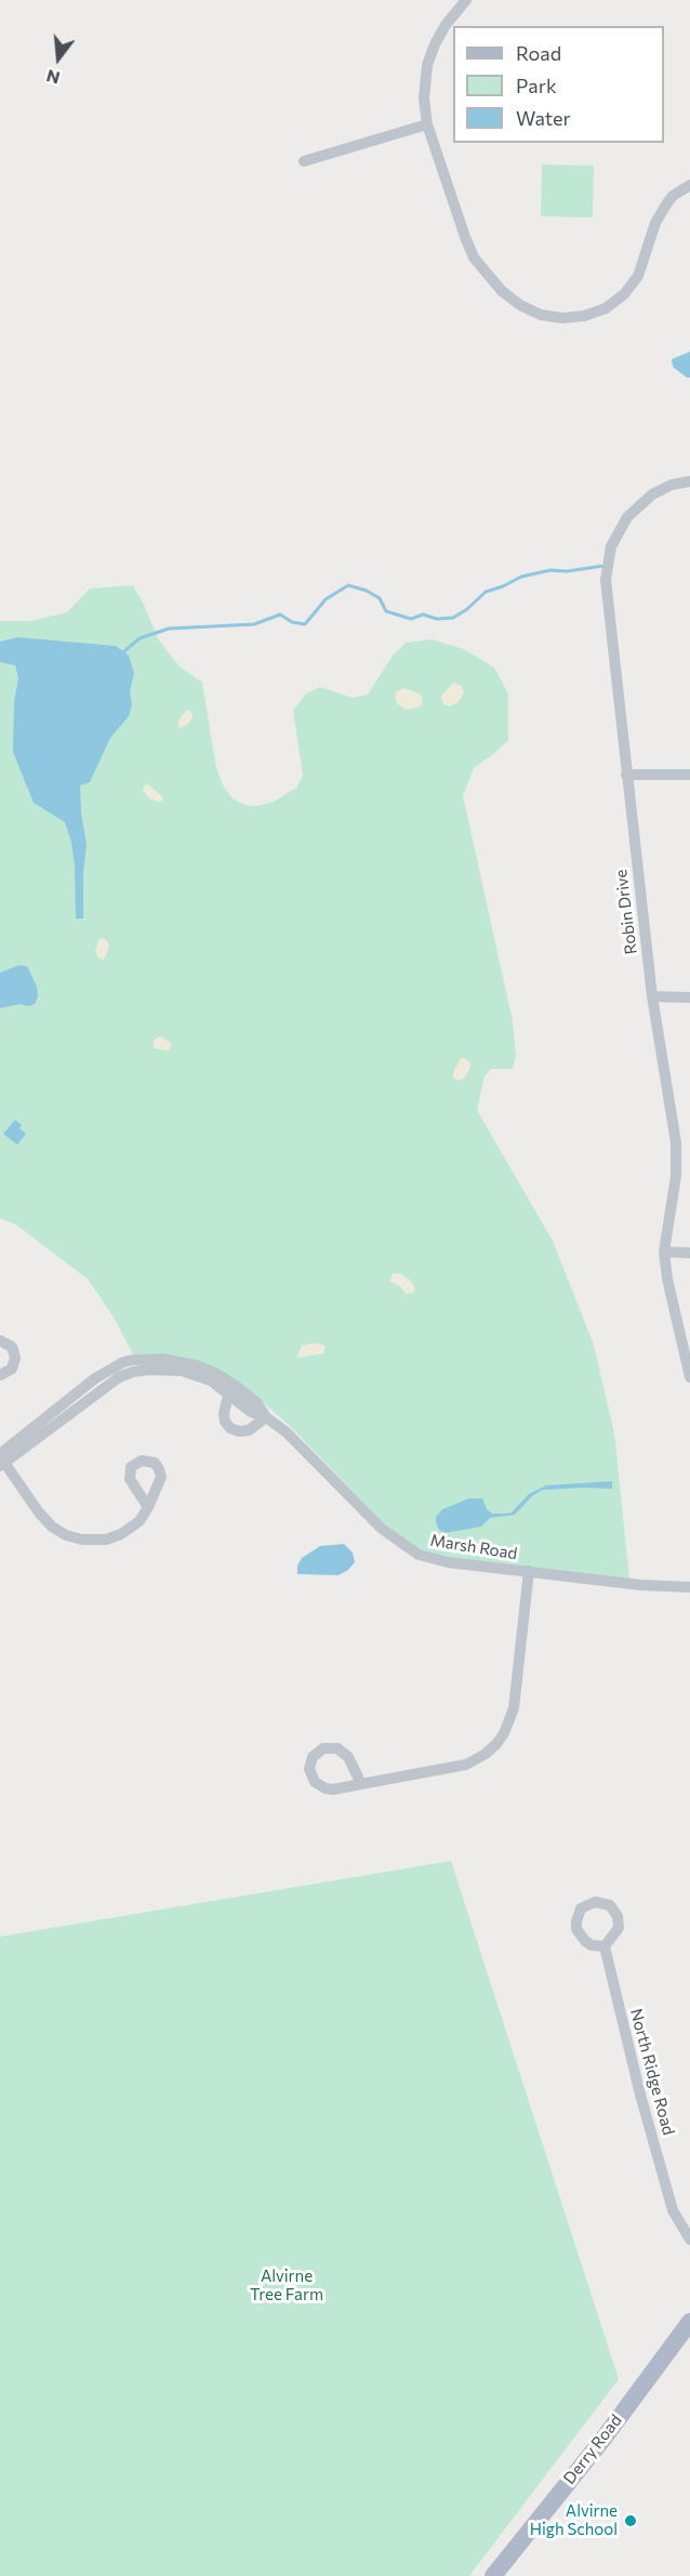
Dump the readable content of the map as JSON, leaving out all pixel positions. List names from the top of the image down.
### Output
{
  "streets": {
    "main road": ["Derry Road"],
    "street": ["Robin Drive", "Marsh Road", "North Ridge Road"]
  },
  "parks": ["Alvirne Tree Farm"],
  "places": ["Alvirne High School"],
  "legend": ["Road", "Park", "Water"],
  "north": "bottom"
}
